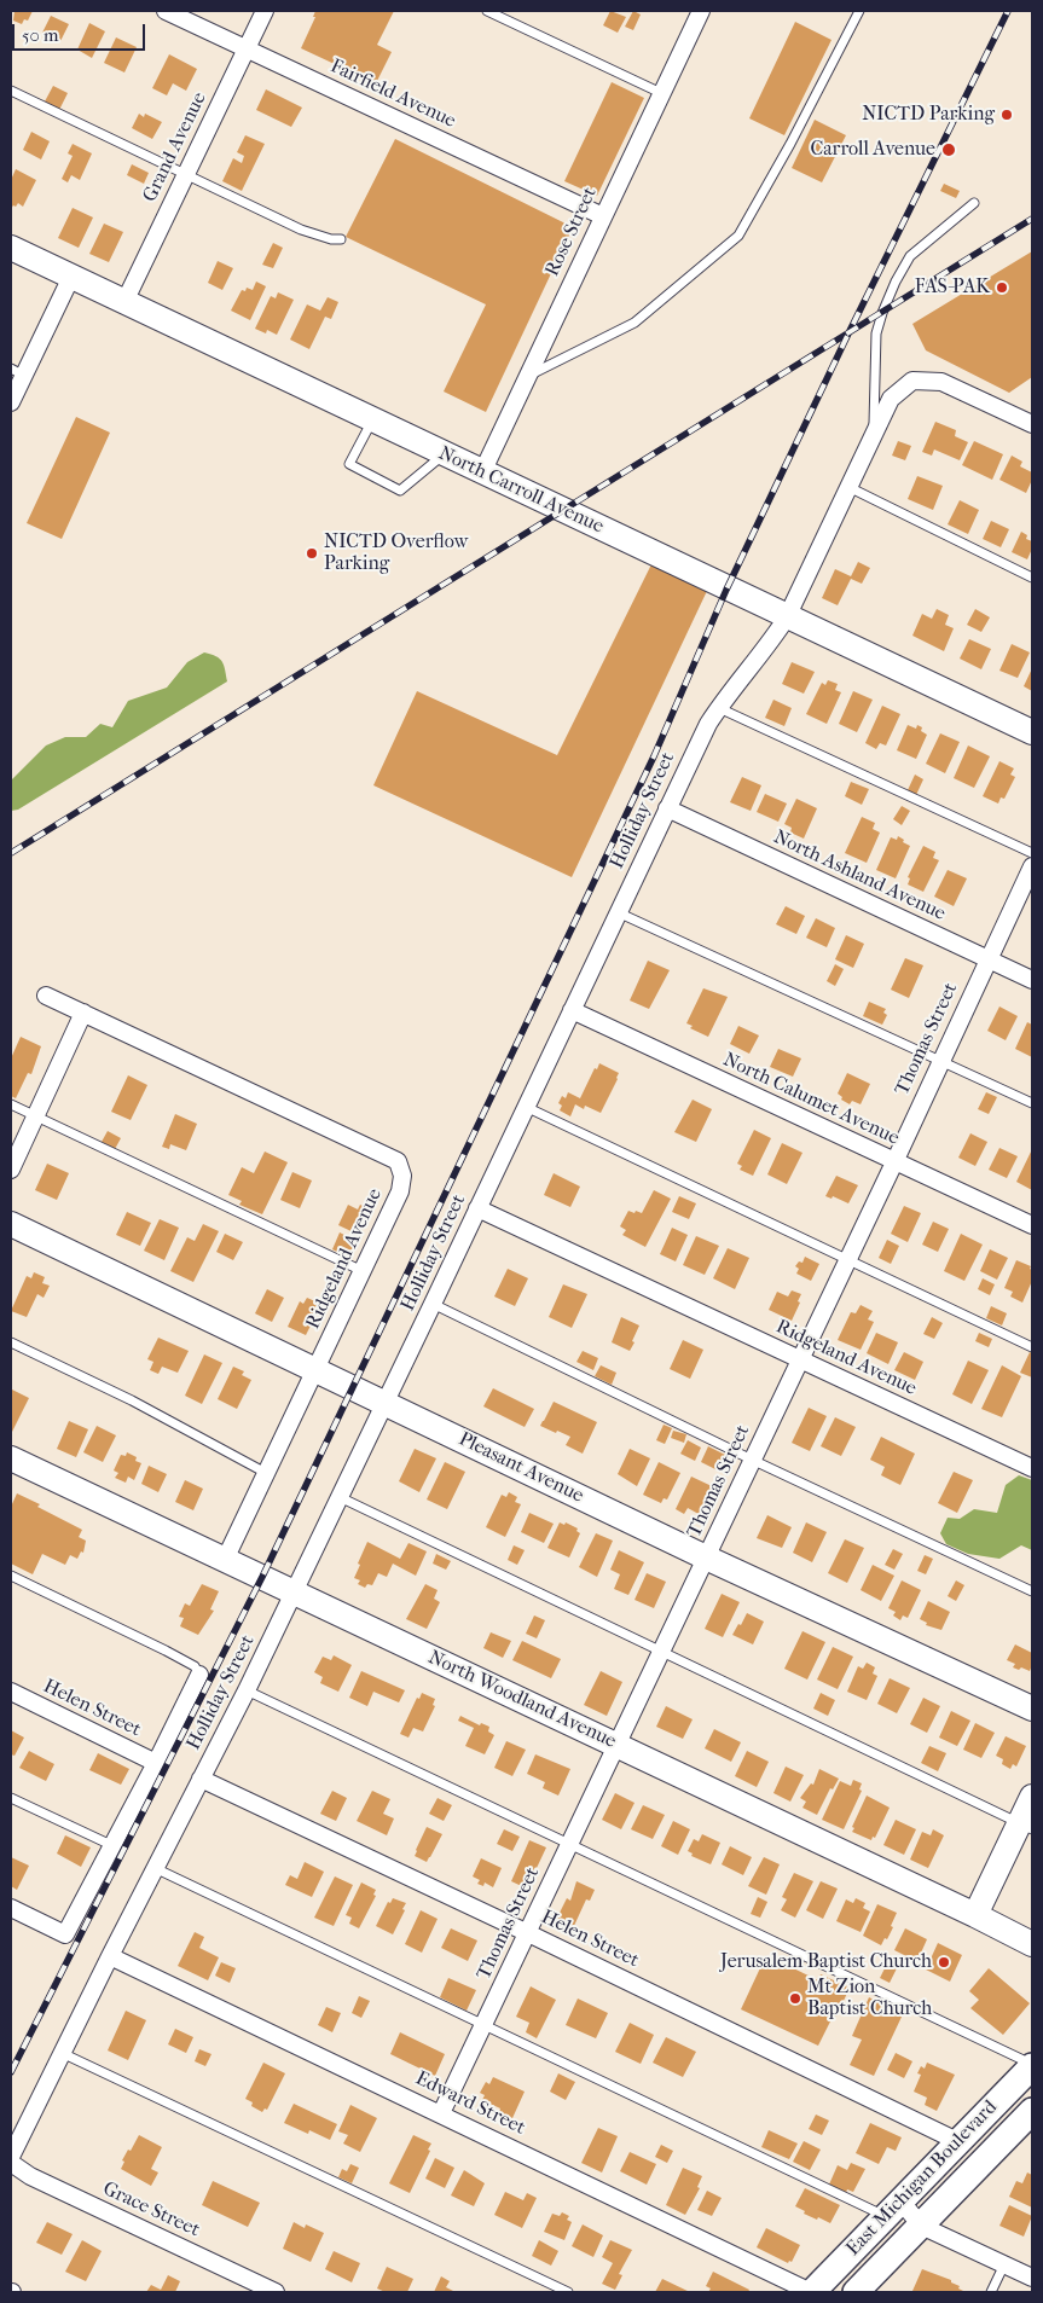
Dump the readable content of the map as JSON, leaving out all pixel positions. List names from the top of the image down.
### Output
{
  "streets": {
    "main road": ["East Michigan Boulevard"],
    "street": [
      "Fairfield Avenue",
      "Grand Avenue",
      "Rose Street",
      "North Carroll Avenue",
      "Holliday Street",
      "North Ashland Avenue",
      "Thomas Street",
      "North Calumet Avenue",
      "Ridgeland Avenue",
      "Pleasant Avenue",
      "North Woodland Avenue",
      "Helen Street",
      "Edward Street",
      "Grace Street"
    ]
  },
  "crossings": [
    ["Fairfield Avenue", "Grand Avenue"],
    ["Fairfield Avenue", "Rose Street"],
    ["Grand Avenue", "North Carroll Avenue"],
    ["Rose Street", "North Carroll Avenue"],
    ["North Carroll Avenue", "Holliday Street"],
    ["Holliday Street", "North Ashland Avenue"],
    ["Holliday Street", "North Calumet Avenue"],
    ["Holliday Street", "Ridgeland Avenue"],
    ["Holliday Street", "Pleasant Avenue"],
    ["Holliday Street", "North Woodland Avenue"],
    ["Holliday Street", "Helen Street"],
    ["Holliday Street", "Edward Street"],
    ["North Ashland Avenue", "Thomas Street"],
    ["Thomas Street", "North Calumet Avenue"],
    ["Thomas Street", "Ridgeland Avenue"],
    ["Thomas Street", "Pleasant Avenue"],
    ["Thomas Street", "North Woodland Avenue"],
    ["Thomas Street", "Helen Street"],
    ["Thomas Street", "Edward Street"],
    ["Ridgeland Avenue", "Pleasant Avenue"],
    ["Ridgeland Avenue", "North Woodland Avenue"],
    ["Helen Street", "East Michigan Boulevard"],
    ["Edward Street", "East Michigan Boulevard"]
  ],
  "places": [
    "NICTD Parking",
    "Carroll Avenue",
    "FAS-PAK",
    "NICTD Overflow Parking",
    "Jerusalem Baptist Church",
    "Mt Zion Baptist Church"
  ],
  "scale_bar": "50 m"
}
